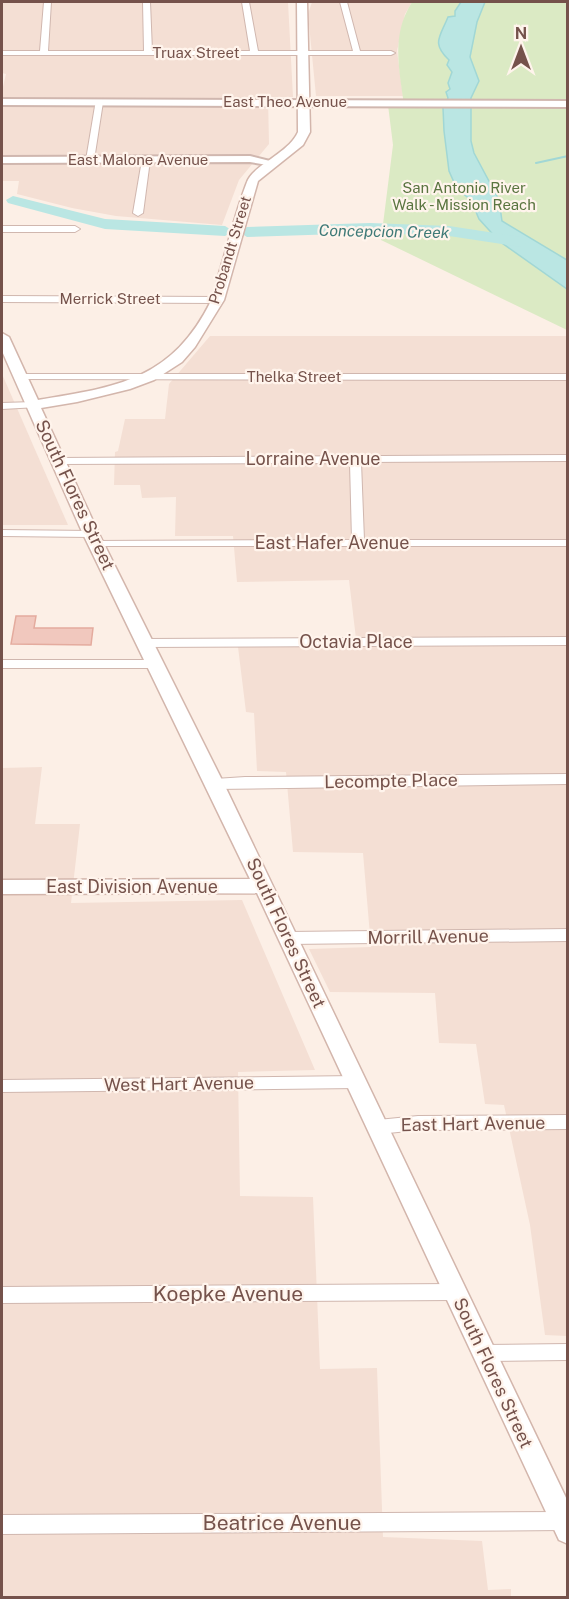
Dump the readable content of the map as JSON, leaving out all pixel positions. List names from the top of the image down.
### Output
{
  "streets": {
    "main road": ["Probandt Street", "South Flores Street", "East Division Avenue"],
    "street": [
      "Truax Street",
      "East Theo Avenue",
      "East Malone Avenue",
      "Merrick Street",
      "Thelka Street",
      "Lorraine Avenue",
      "East Hafer Avenue",
      "Octavia Place",
      "Lecompte Place",
      "Morrill Avenue",
      "West Hart Avenue",
      "East Hart Avenue",
      "Koepke Avenue",
      "Beatrice Avenue"
    ]
  },
  "crossings": [
    ["Truax Street", "Probandt Street"],
    ["East Theo Avenue", "Probandt Street"],
    ["East Malone Avenue", "Probandt Street"],
    ["Probandt Street", "Merrick Street"],
    ["Probandt Street", "Thelka Street"],
    ["Probandt Street", "South Flores Street"],
    ["Thelka Street", "South Flores Street"],
    ["Lorraine Avenue", "South Flores Street"],
    ["South Flores Street", "East Hafer Avenue"],
    ["South Flores Street", "Octavia Place"],
    ["South Flores Street", "Lecompte Place"],
    ["South Flores Street", "East Division Avenue"],
    ["South Flores Street", "Morrill Avenue"],
    ["South Flores Street", "West Hart Avenue"],
    ["South Flores Street", "East Hart Avenue"],
    ["South Flores Street", "Koepke Avenue"],
    ["South Flores Street", "Beatrice Avenue"]
  ],
  "water": ["Concepcion Creek"],
  "parks": ["San Antonio River Walk - Mission Reach"],
  "north": "top"
}
